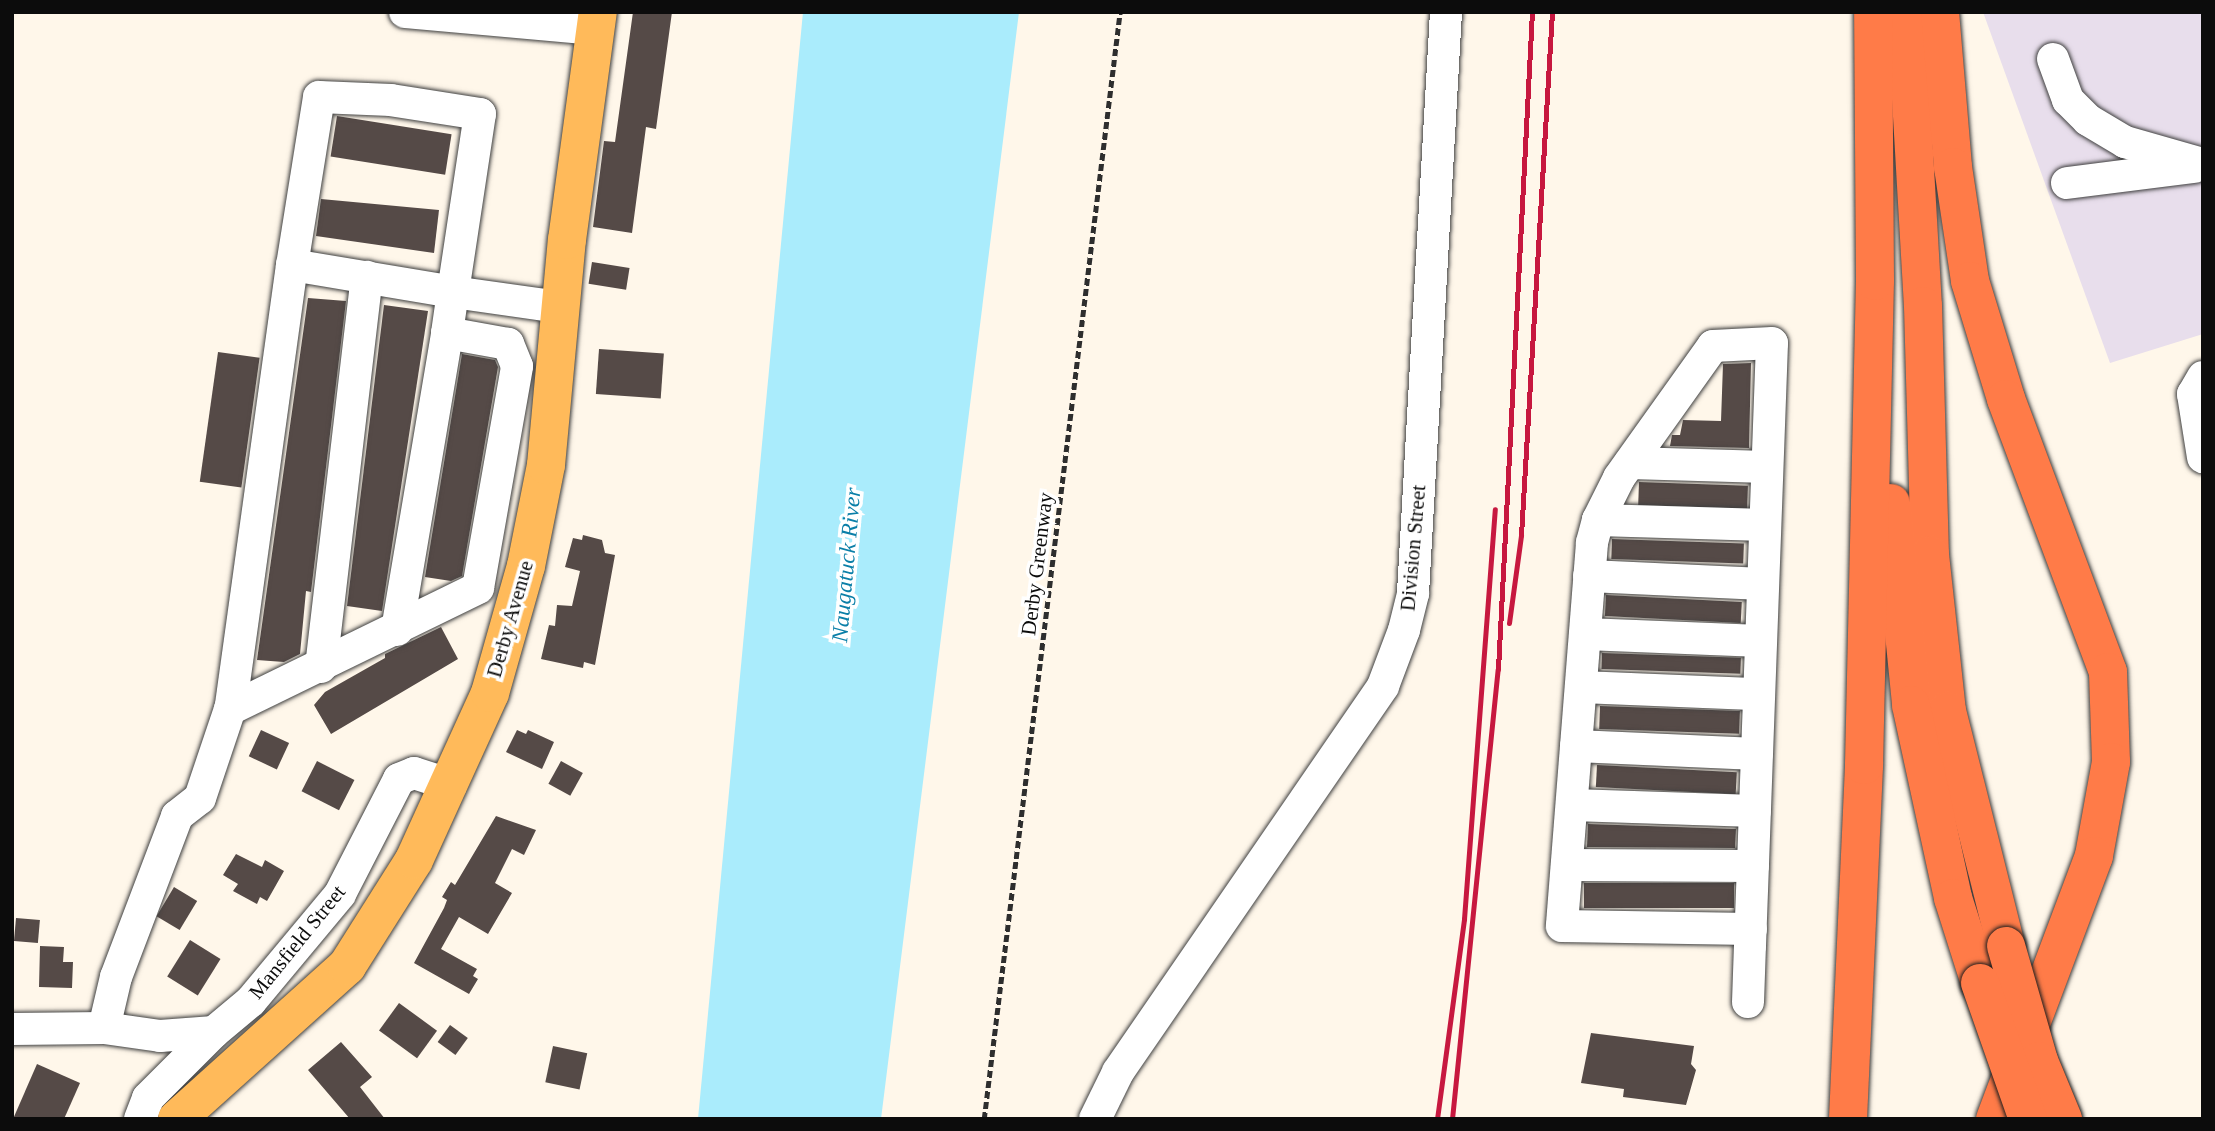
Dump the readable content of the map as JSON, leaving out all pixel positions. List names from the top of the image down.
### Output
{
  "streets": {
    "main road": ["Derby Avenue"],
    "street": ["Division Street", "Mansfield Street"],
    "path": ["Derby Greenway"]
  },
  "crossings": [
    ["Derby Avenue", "Mansfield Street"]
  ],
  "water": ["Naugatuck River"]
}
